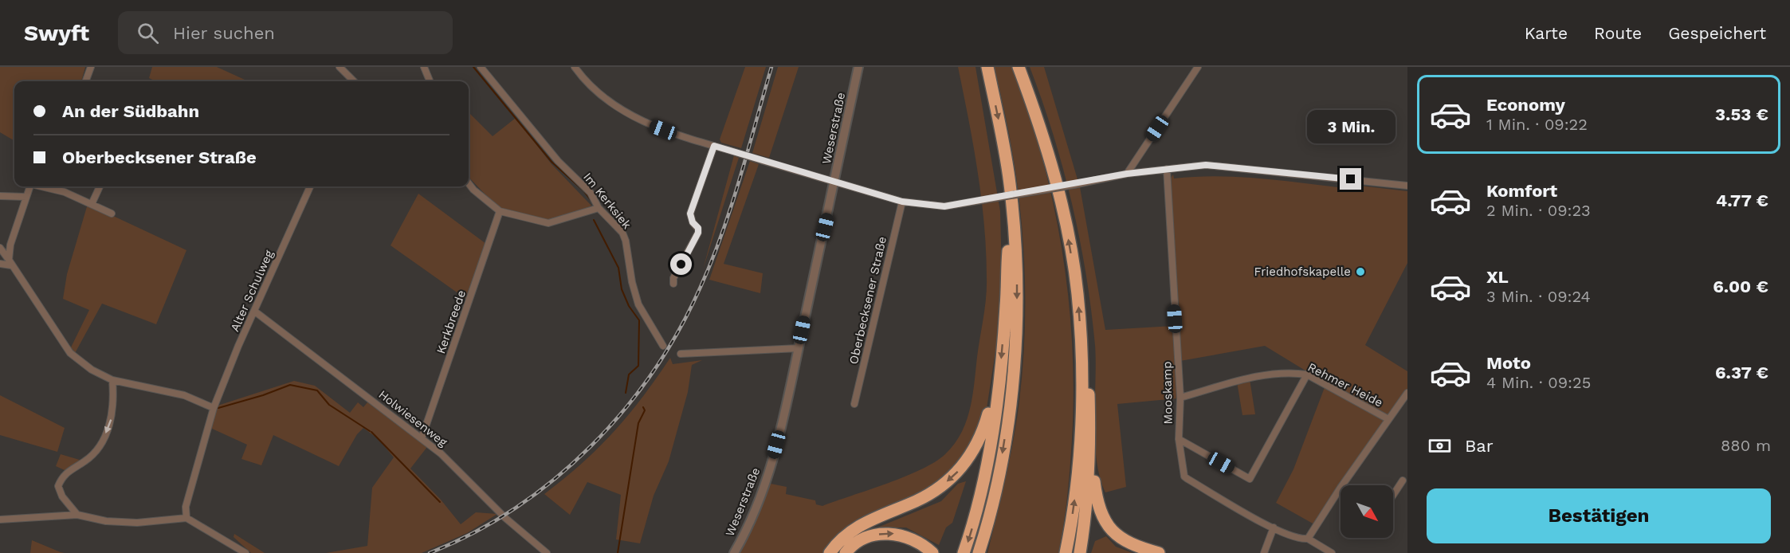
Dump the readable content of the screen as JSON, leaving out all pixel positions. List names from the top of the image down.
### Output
{
  "streets": {
    "street": [
      "Weserstraße",
      "Im Kerksiek",
      "Alter Schulweg",
      "Oberbecksener Straße",
      "Kerkbreede",
      "Rehmer Heide",
      "Mooskamp",
      "Holwiesenweg"
    ]
  },
  "crossings": [
    ["Alter Schulweg", "Holwiesenweg"],
    ["Kerkbreede", "Holwiesenweg"],
    ["Rehmer Heide", "Mooskamp"]
  ],
  "places": ["Friedhofskapelle"],
  "north": "bottom right",
  "page": {
    "header": "Swyft",
    "search": "Hier suchen",
    "nav": ["Karte", "Route", "Gespeichert"],
    "list": [
      {
        "name": "Economy",
        "note": "1 Min. · 09:22",
        "value": "3.53 €"
      },
      {
        "name": "Komfort",
        "note": "2 Min. · 09:23",
        "value": "4.77 €"
      },
      {
        "name": "XL",
        "note": "3 Min. · 09:24",
        "value": "6.00 €"
      },
      {
        "name": "Moto",
        "note": "4 Min. · 09:25",
        "value": "6.37 €"
      }
    ],
    "banner": ["An der Südbahn", "Oberbecksener Straße"],
    "bubble": "3 Min.",
    "pay": ["Bar", "880 m"],
    "buttons": "Bestätigen"
  }
}
